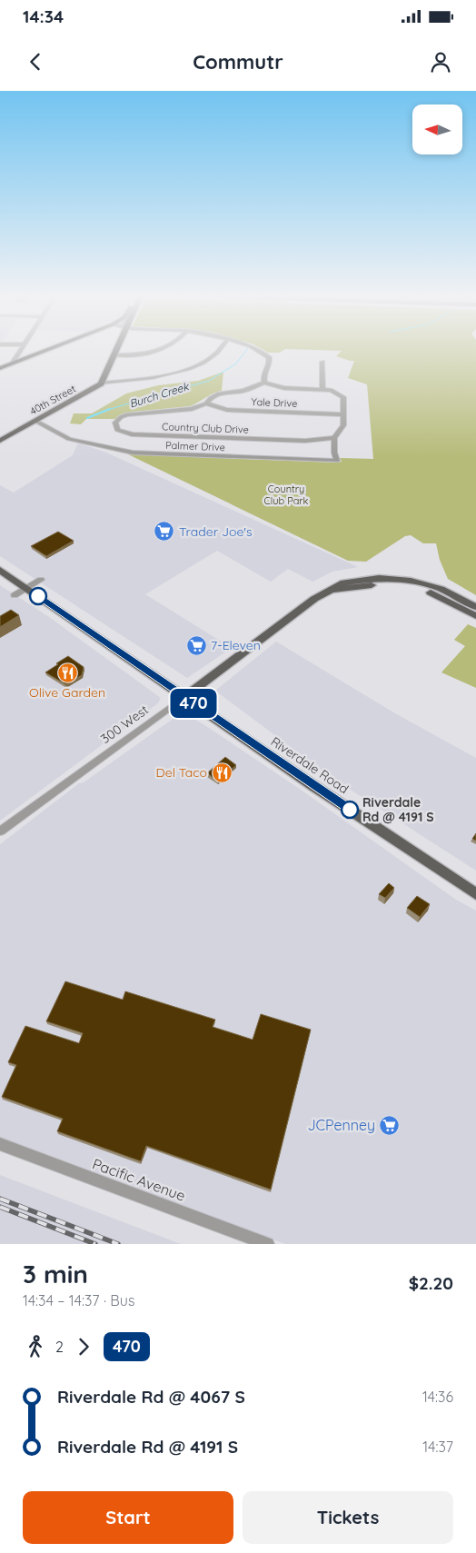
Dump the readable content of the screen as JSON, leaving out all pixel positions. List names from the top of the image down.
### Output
{
  "streets": {
    "main road": ["40th Street", "300 West", "Riverdale Road"],
    "street": [
      "Yale Drive",
      "Country Club Drive",
      "Palmer Drive",
      "Pacific Avenue"
    ]
  },
  "crossings": [
    ["40th Street", "Palmer Drive"],
    ["Yale Drive", "Country Club Drive"],
    ["Country Club Drive", "Palmer Drive"],
    ["300 West", "Riverdale Road"]
  ],
  "water": ["Burch Creek"],
  "parks": ["Country Club Park"],
  "places": {
    "supermarket": ["Trader Joe's", "7-Eleven", "JCPenney"],
    "restaurant": ["Olive Garden", "Del Taco"],
    "other": ["Riverdale Rd @ 4191 S"]
  },
  "lines": ["bus line 470"],
  "north": "left",
  "page": {
    "status": "14:34",
    "header": "Commutr",
    "on_map": "470",
    "heading": ["3 min", "14:34 – 14:37 · Bus", "$2.20"],
    "legs": ["2", "470"],
    "list": [
      {
        "name": "Riverdale Rd @ 4067 S",
        "value": "14:36"
      },
      {
        "name": "Riverdale Rd @ 4191 S",
        "value": "14:37"
      }
    ],
    "buttons": ["Start", "Tickets"]
  }
}
